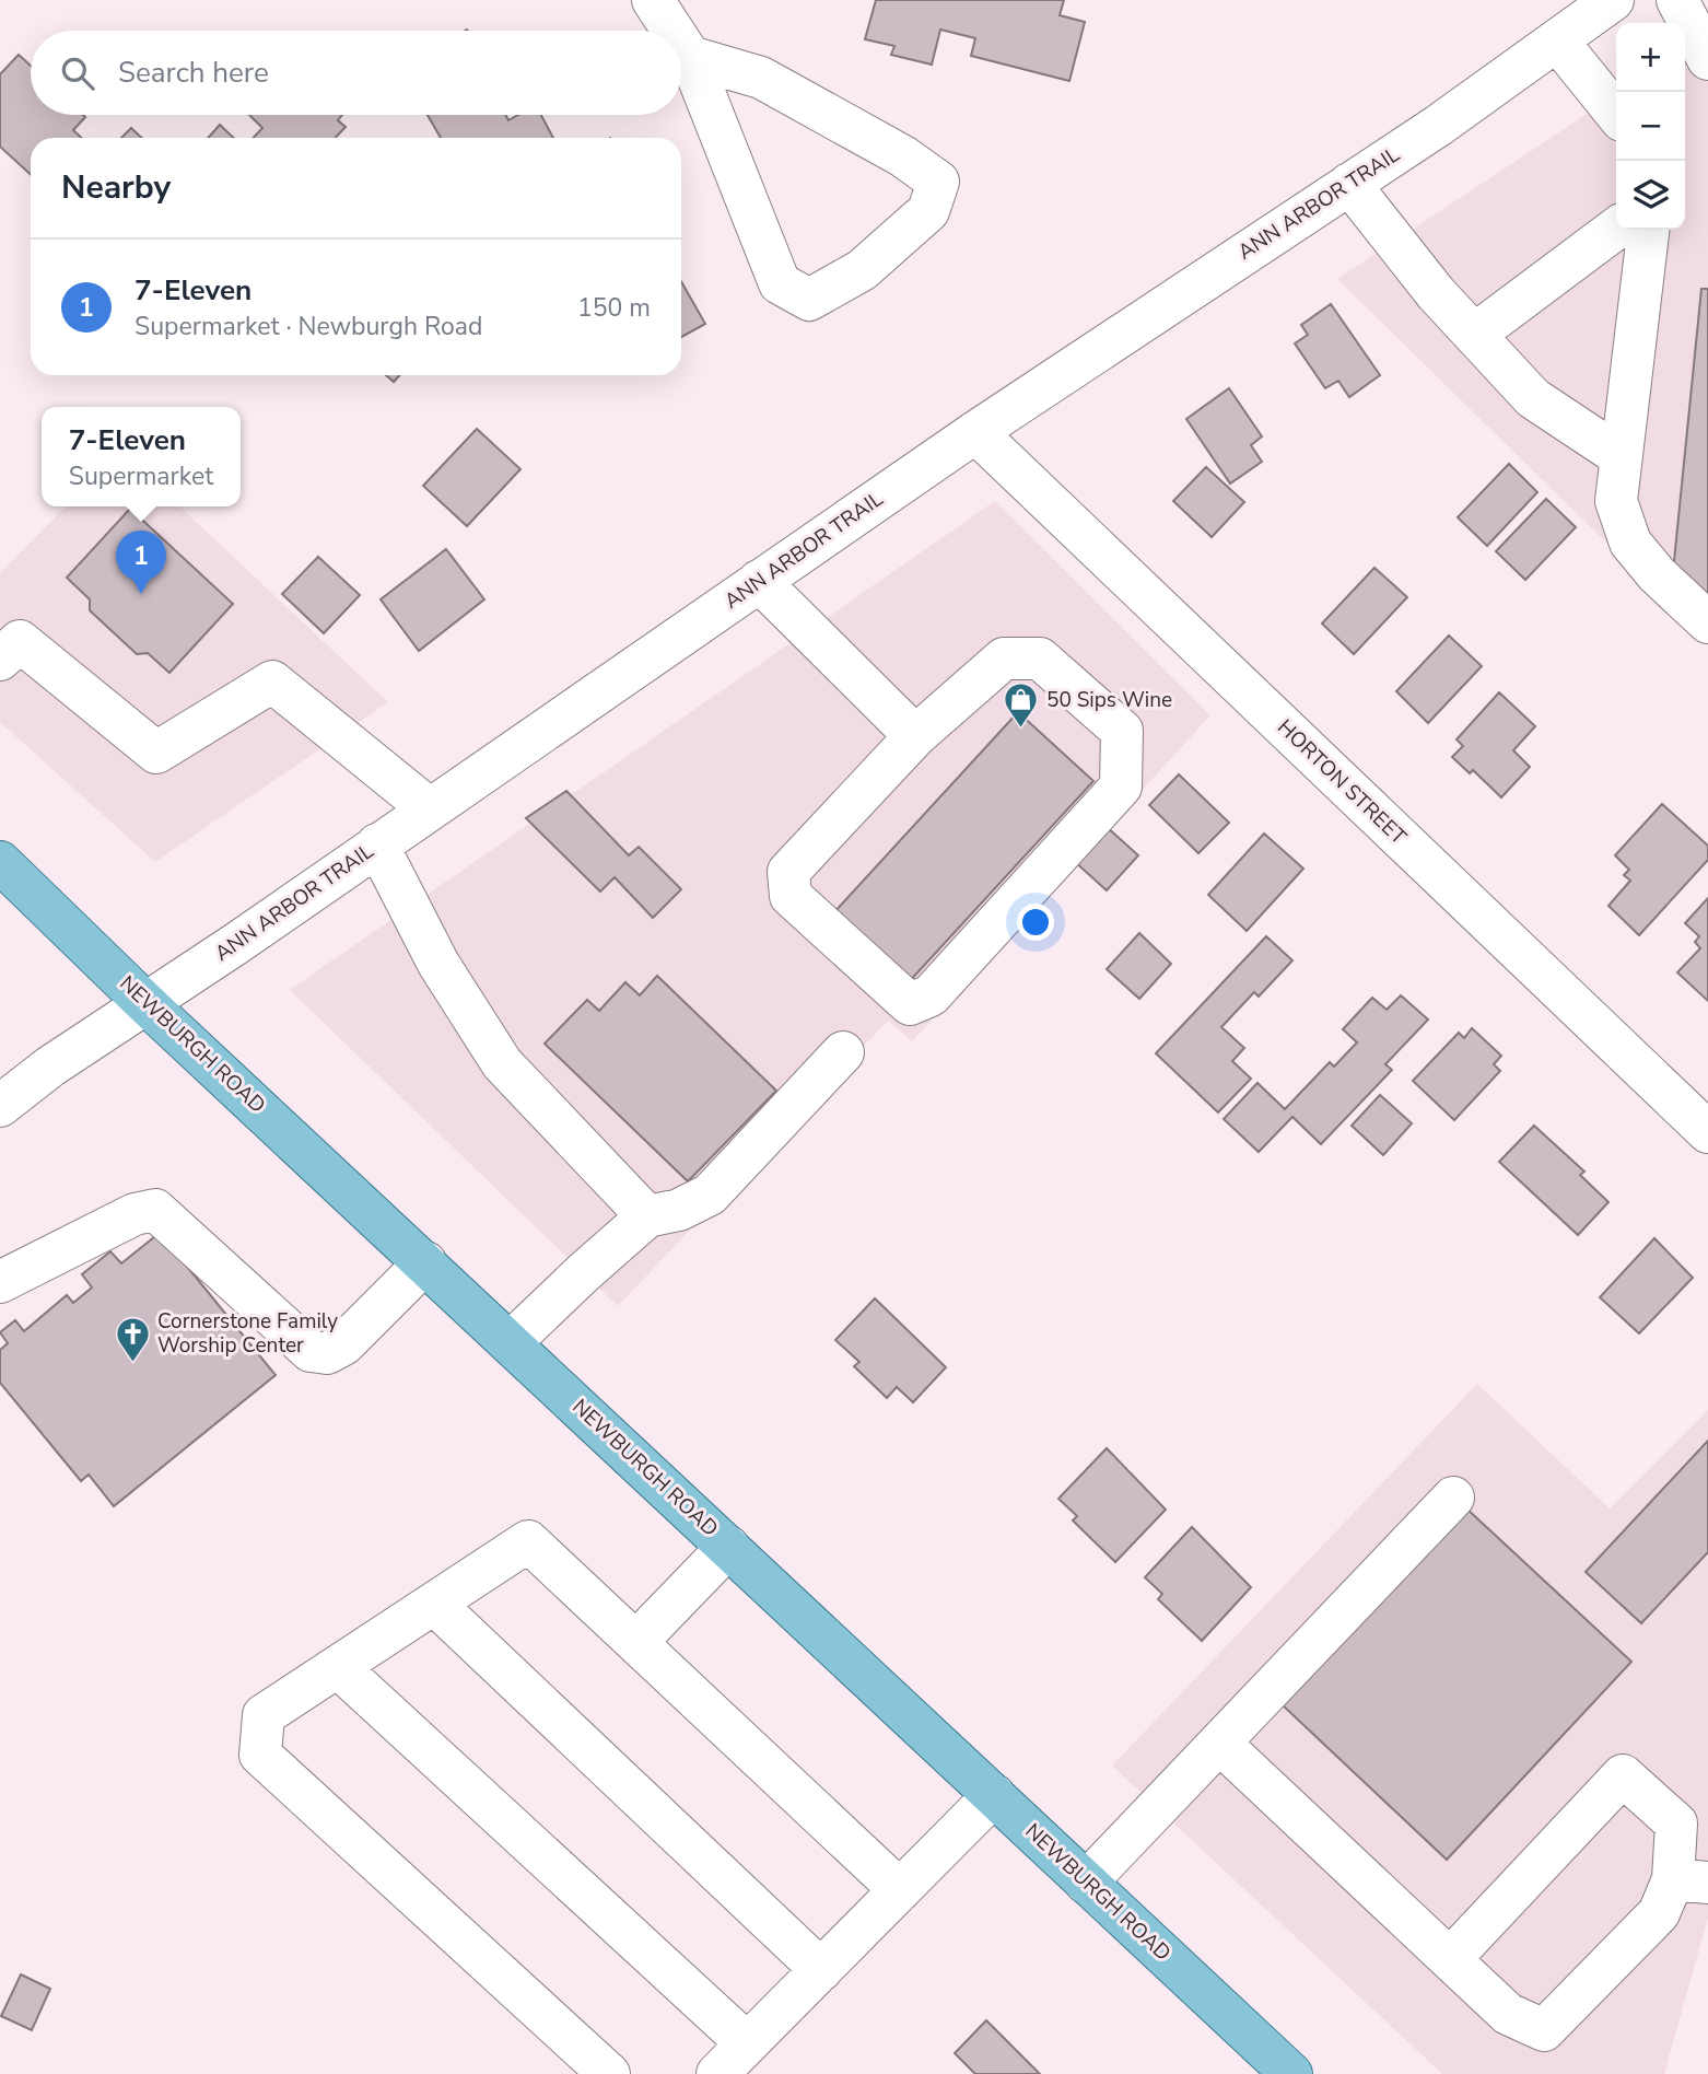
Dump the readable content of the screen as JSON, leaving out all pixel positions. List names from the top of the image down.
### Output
{
  "streets": {
    "main road": ["NEWBURGH ROAD"],
    "street": ["ANN ARBOR TRAIL", "HORTON STREET"]
  },
  "crossings": [
    ["ANN ARBOR TRAIL", "HORTON STREET"],
    ["ANN ARBOR TRAIL", "NEWBURGH ROAD"]
  ],
  "places": {
    "shop": ["50 Sips Wine"],
    "church": ["Cornerstone Family Worship Center"]
  },
  "page": {
    "map_buttons": ["+", "−"],
    "search": "Search here",
    "heading": "Nearby",
    "list": [
      {
        "mark": "1",
        "name": "7-Eleven",
        "note": "Supermarket · Newburgh Road",
        "value": "150 m"
      }
    ],
    "popup": ["7-Eleven", "Supermarket"],
    "pins": "1"
  }
}
